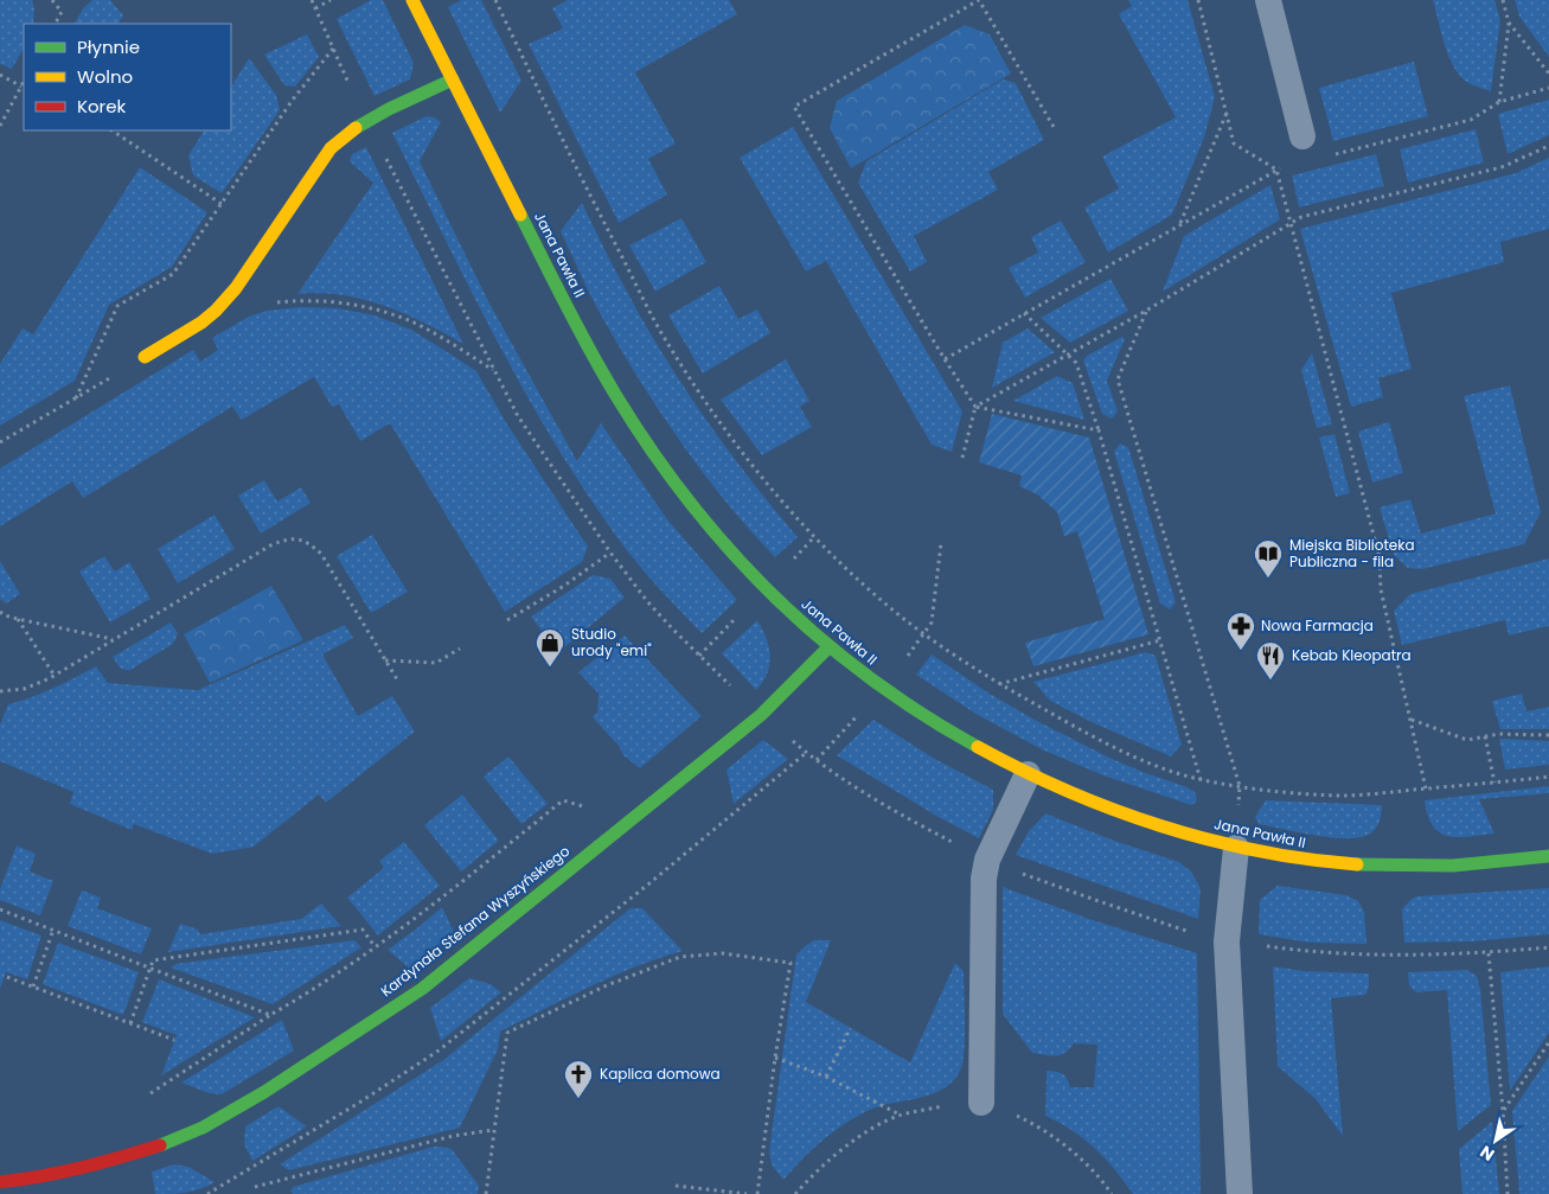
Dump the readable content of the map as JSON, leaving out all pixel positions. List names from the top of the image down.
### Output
{
  "streets": {
    "street": ["Jana Pawła II", "Kardynała Stefana Wyszyńskiego"]
  },
  "crossings": [
    ["Jana Pawła II", "Kardynała Stefana Wyszyńskiego"]
  ],
  "places": {
    "library": ["Miejska Biblioteka Publiczna - fila"],
    "pharmacy": ["Nowa Farmacja"],
    "shop": ["Studio urody \"emi\""],
    "restaurant": ["Kebab Kleopatra"],
    "church": ["Kaplica domowa"]
  },
  "legend": ["Płynnie", "Wolno", "Korek"],
  "north": "bottom left"
}
